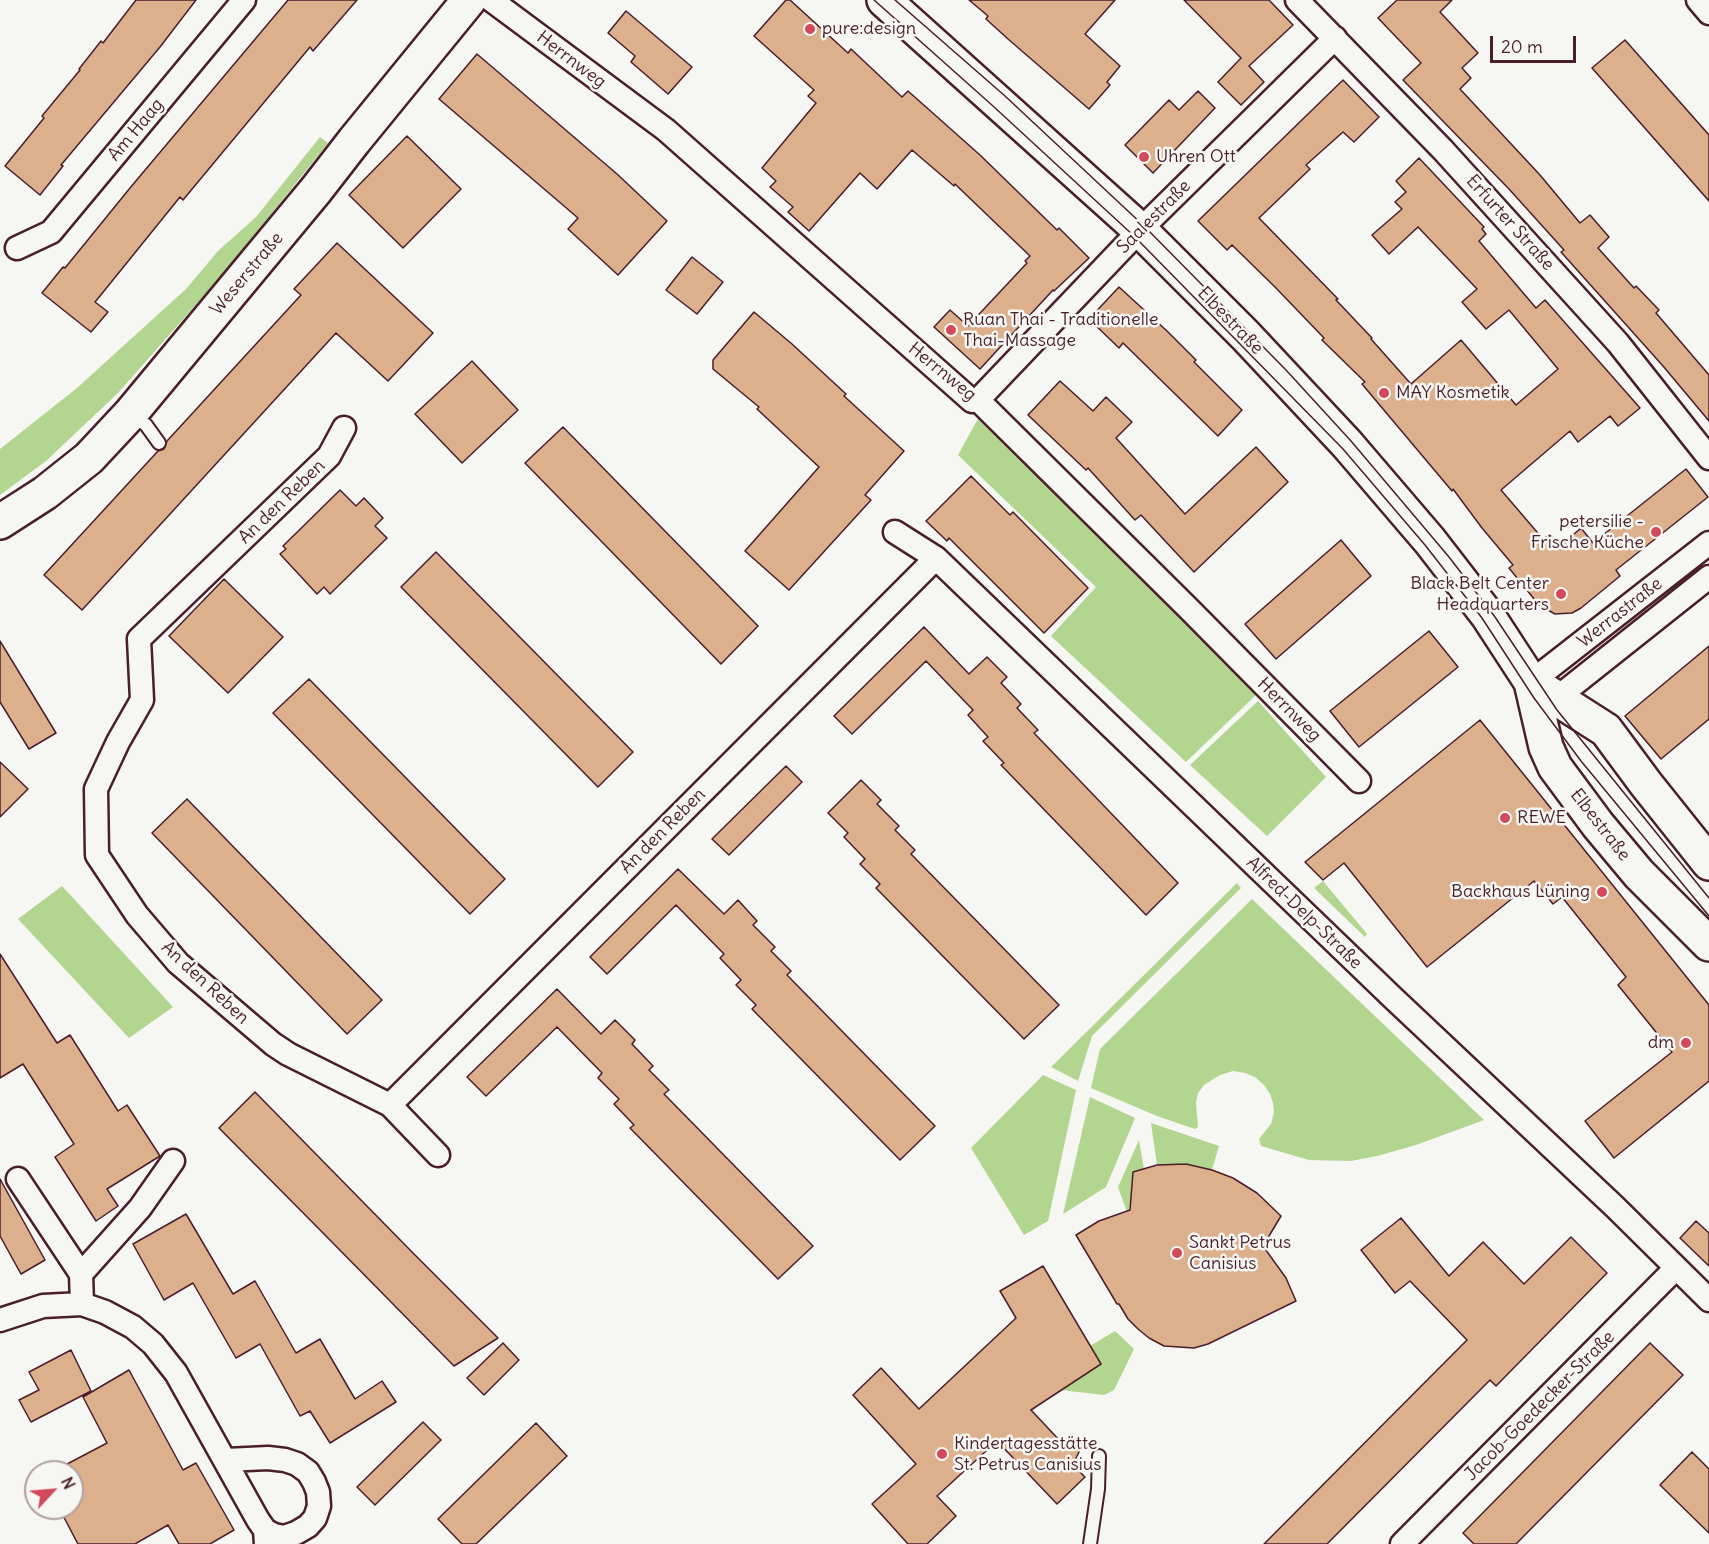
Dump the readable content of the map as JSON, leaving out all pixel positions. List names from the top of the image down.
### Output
{
  "streets": {
    "main road": ["Weserstraße", "Elbestraße"],
    "street": [
      "Herrnweg",
      "Am Haag",
      "Saalestraße",
      "Erfurter Straße",
      "An den Reben",
      "Werrastraße",
      "Alfred-Delp-Straße",
      "Jacob-Goedecker-Straße"
    ]
  },
  "crossings": [
    ["Herrnweg", "Saalestraße"],
    ["Saalestraße", "Erfurter Straße"],
    ["Saalestraße", "Elbestraße"],
    ["Elbestraße", "Werrastraße"],
    ["An den Reben", "Alfred-Delp-Straße"],
    ["Alfred-Delp-Straße", "Jacob-Goedecker-Straße"]
  ],
  "places": [
    "pure:design",
    "Uhren Ott",
    "Ruan Thai - Traditionelle Thai-Massage",
    "MAY Kosmetik",
    "petersilie - Frische Küche",
    "Black Belt Center Headquarters",
    "REWE",
    "Backhaus Lüning",
    "dm",
    "Sankt Petrus Canisius",
    "Kindertagesstätte St. Petrus Canisius"
  ],
  "scale_bar": "20 m",
  "north": "top right"
}
